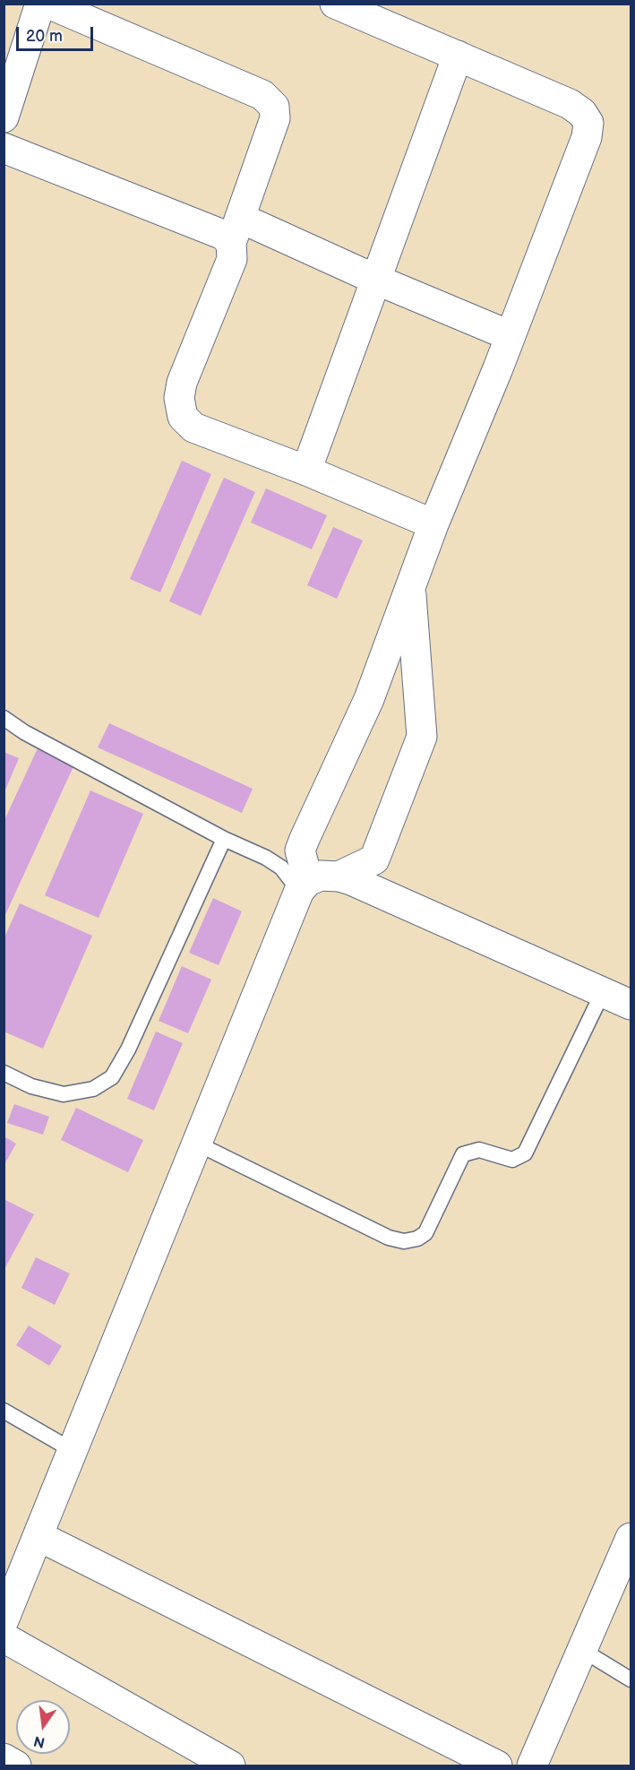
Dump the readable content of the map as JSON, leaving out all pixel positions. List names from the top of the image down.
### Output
{
  "scale_bar": "20 m",
  "north": "bottom"
}
